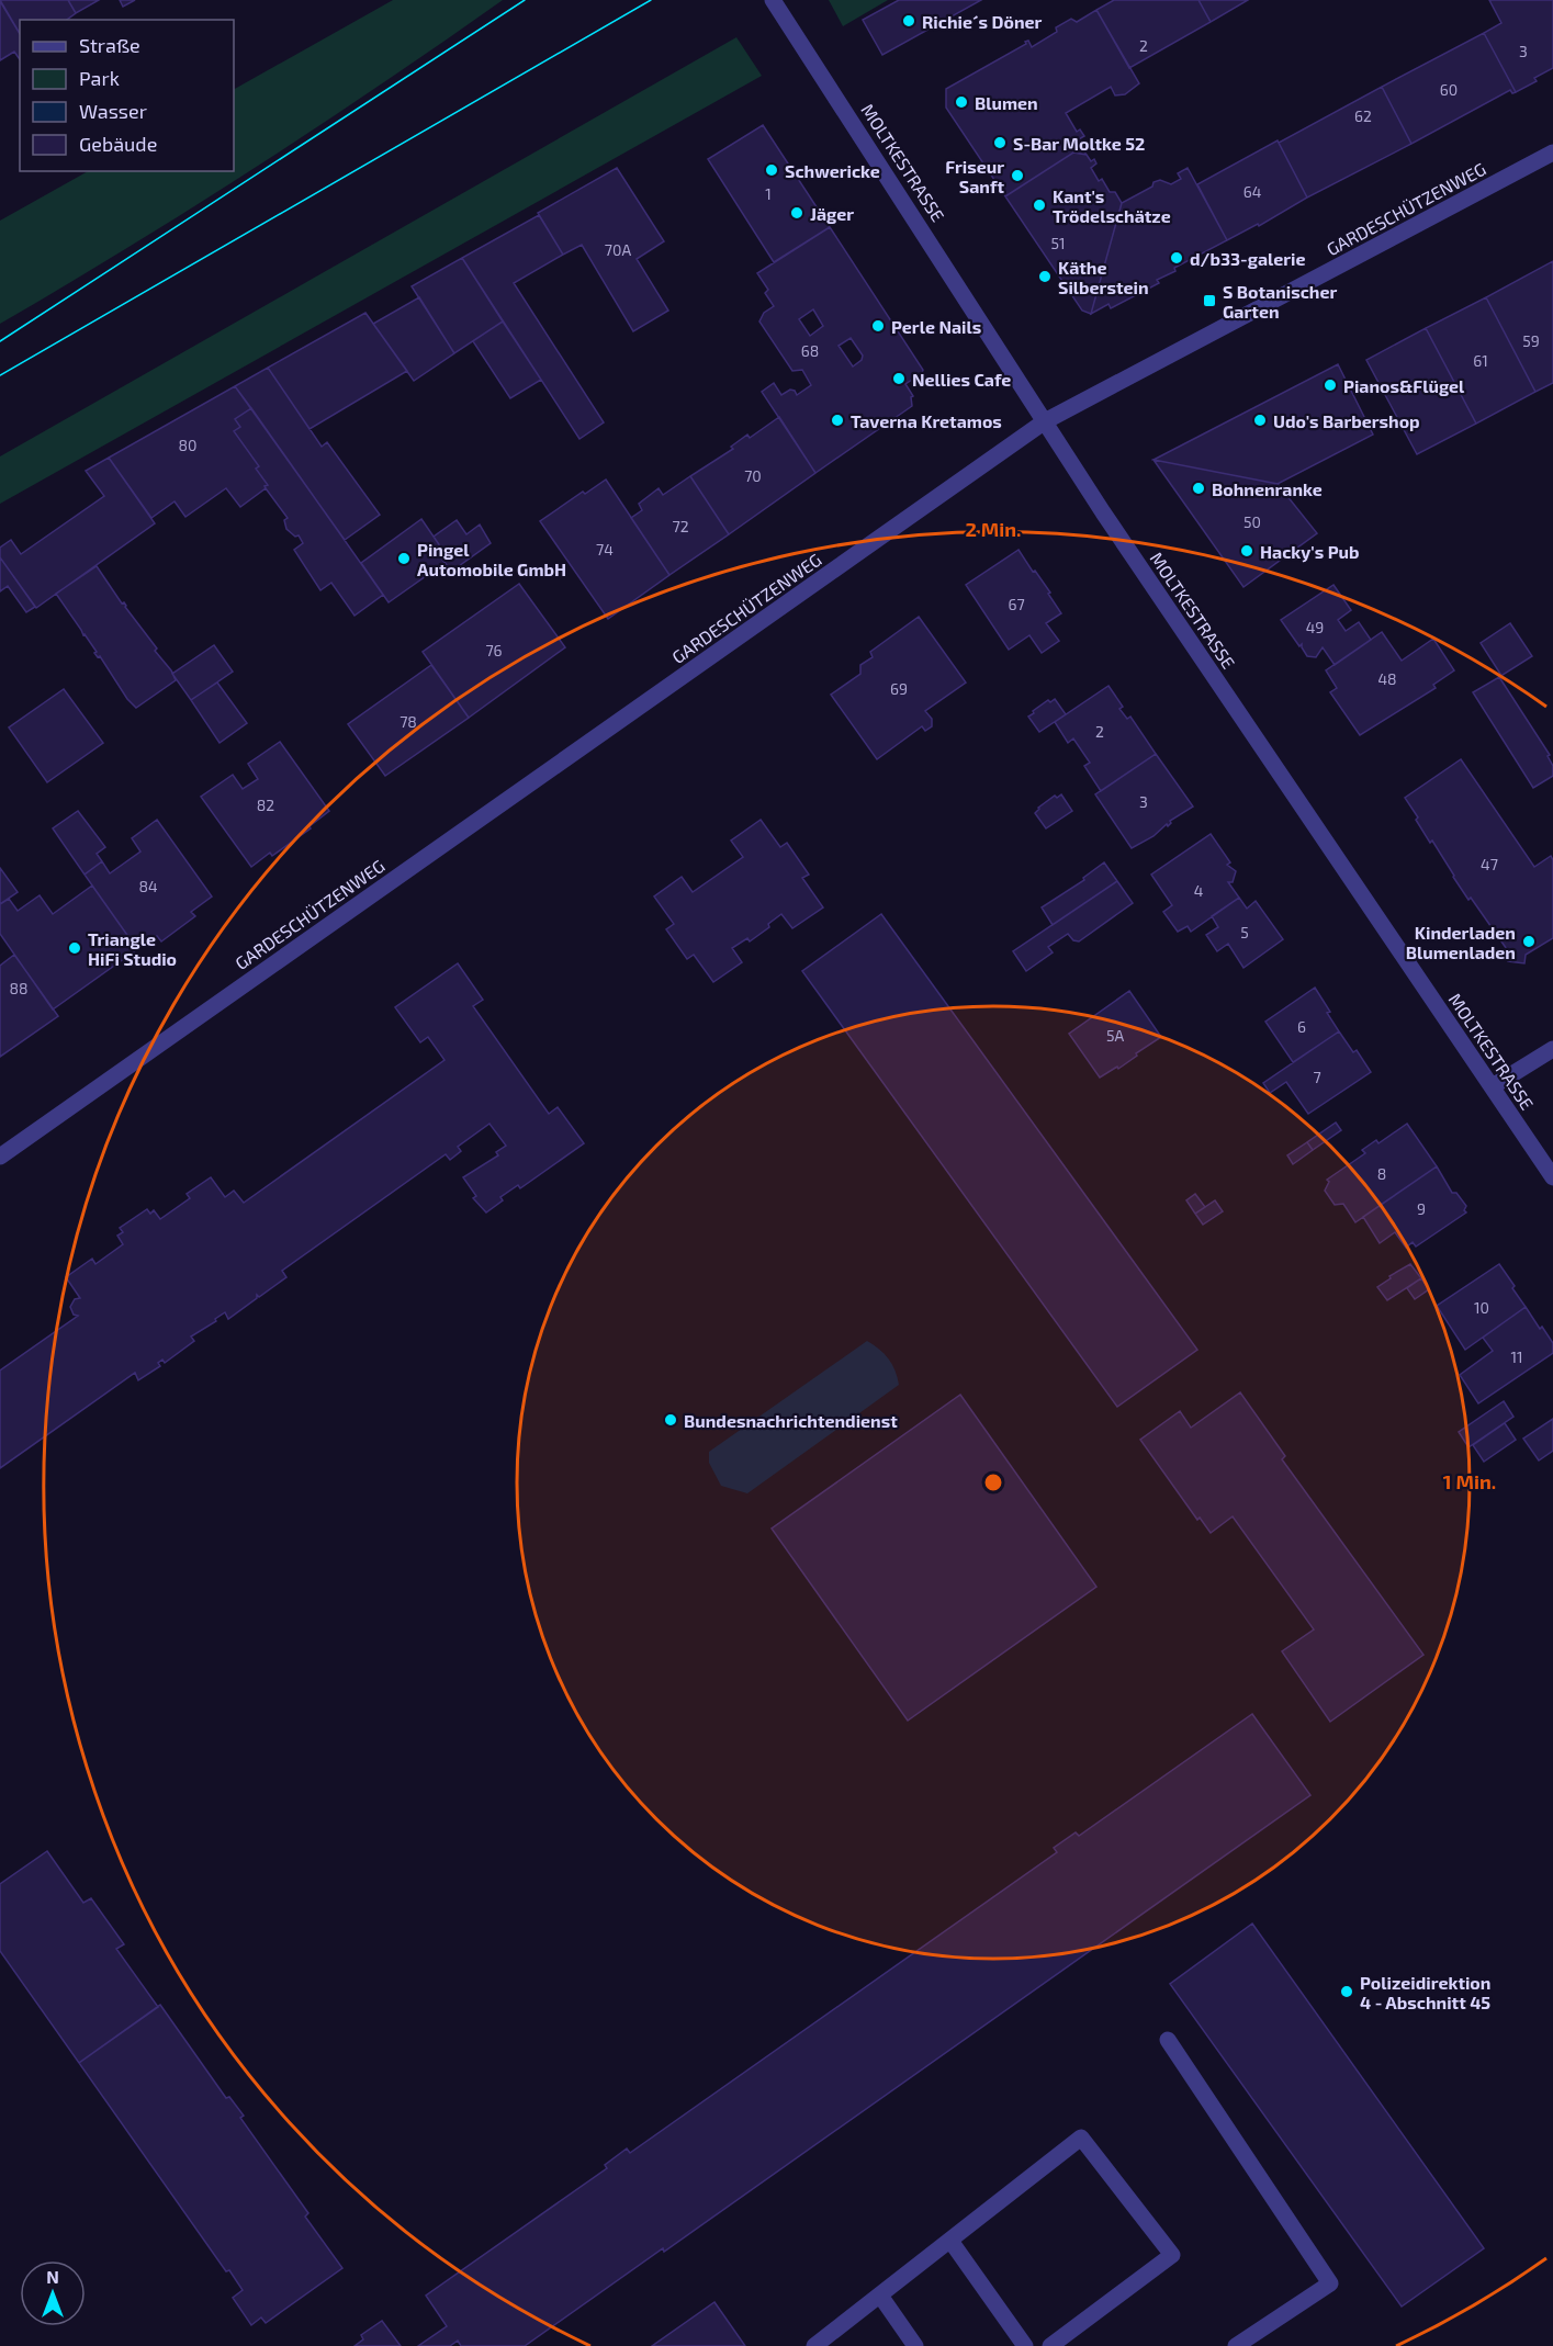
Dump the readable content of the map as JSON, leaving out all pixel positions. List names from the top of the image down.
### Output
{
  "streets": {
    "street": ["MOLTKESTRASSE", "GARDESCHÜTZENWEG"]
  },
  "crossings": [
    ["MOLTKESTRASSE", "GARDESCHÜTZENWEG"]
  ],
  "places": {
    "other": [
      "Richie´s Döner",
      "Blumen",
      "S-Bar Moltke 52",
      "Schwericke",
      "Friseur Sanft",
      "Kant's Trödelschätze",
      "Jäger",
      "d/b33-galerie",
      "Käthe Silberstein",
      "Perle Nails",
      "Nellies Cafe",
      "Pianos&Flügel",
      "Taverna Kretamos",
      "Udo's Barbershop",
      "Bohnenranke",
      "Hacky's Pub",
      "Pingel Automobile GmbH",
      "Kinderladen Blumenladen",
      "Triangle HiFi Studio",
      "Bundesnachrichtendienst",
      "Polizeidirektion 4 - Abschnitt 45"
    ],
    "transit": ["S Botanischer Garten"]
  },
  "house_numbers": [
    "2",
    "3",
    "60",
    "62",
    "64",
    "1",
    "51",
    "70A",
    "59",
    "68",
    "61",
    "80",
    "70",
    "50",
    "72",
    "74",
    "67",
    "49",
    "76",
    "48",
    "69",
    "78",
    "2",
    "3",
    "82",
    "47",
    "84",
    "4",
    "5",
    "88",
    "6",
    "5A",
    "7",
    "8",
    "9",
    "10",
    "11"
  ],
  "legend": [
    "Straße",
    "Park",
    "Wasser",
    "Gebäude"
  ],
  "north": "top",
  "rings": ["2 Min.", "1 Min."]
}
